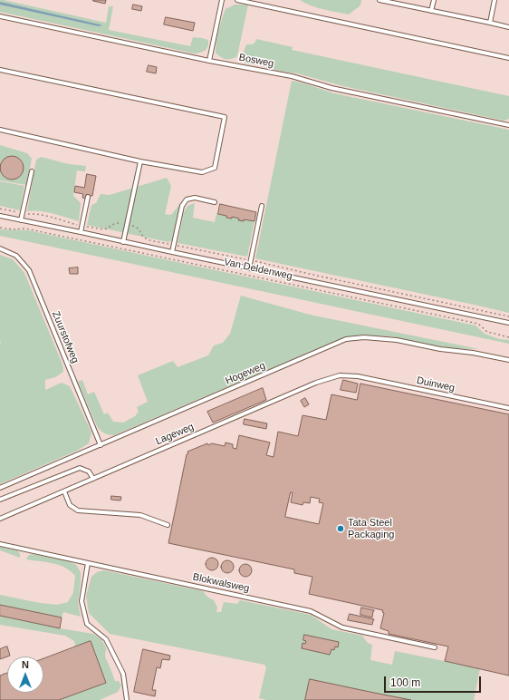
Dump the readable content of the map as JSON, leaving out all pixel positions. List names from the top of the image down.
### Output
{
  "streets": {
    "lane": [
      "Bosweg",
      "Van Deldenweg",
      "Zuurstofweg",
      "Hogeweg",
      "Duinweg",
      "Lageweg",
      "Blokwalsweg"
    ]
  },
  "crossings": [
    ["Zuurstofweg", "Hogeweg"],
    ["Duinweg", "Lageweg"]
  ],
  "places": ["Tata Steel Packaging"],
  "scale_bar": "100 m",
  "north": "top"
}
